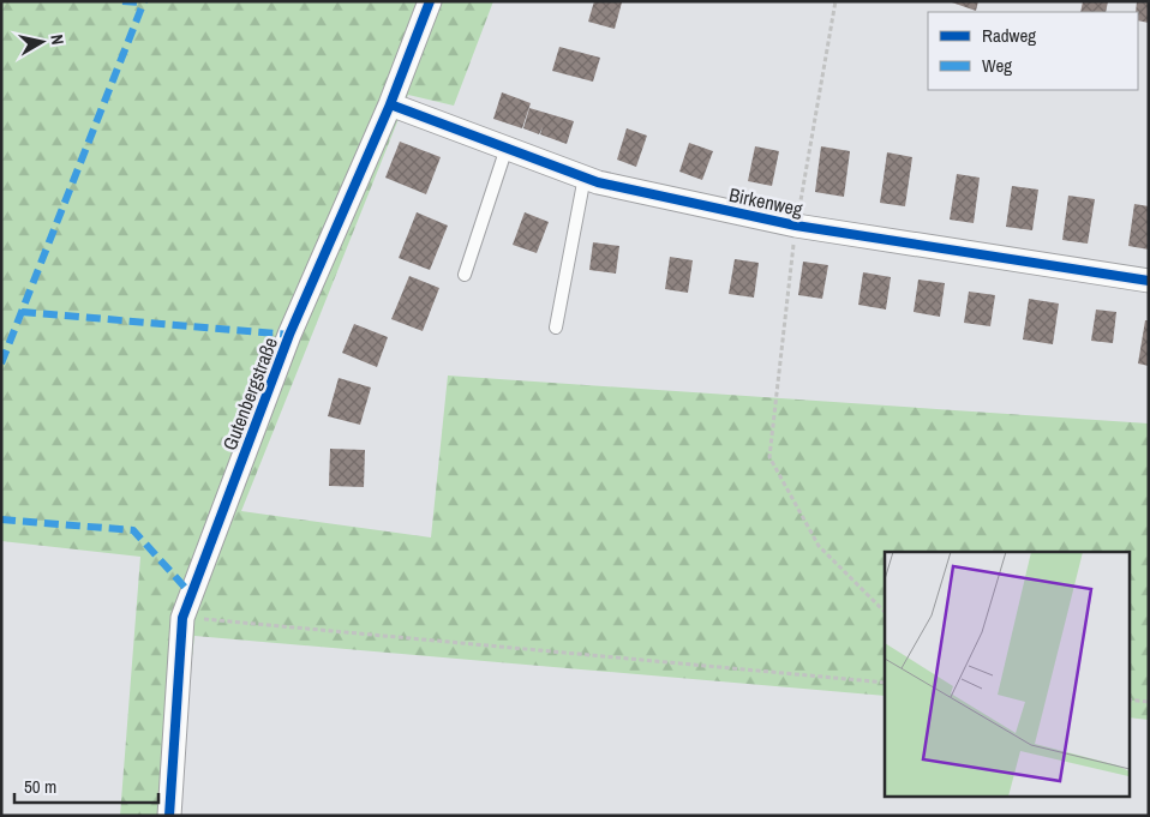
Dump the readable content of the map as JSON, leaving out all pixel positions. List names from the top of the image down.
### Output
{
  "streets": {
    "street": ["Birkenweg", "Gutenbergstraße"]
  },
  "crossings": [
    ["Birkenweg", "Gutenbergstraße"]
  ],
  "legend": ["Radweg", "Weg"],
  "scale_bar": "50 m",
  "north": "right"
}
